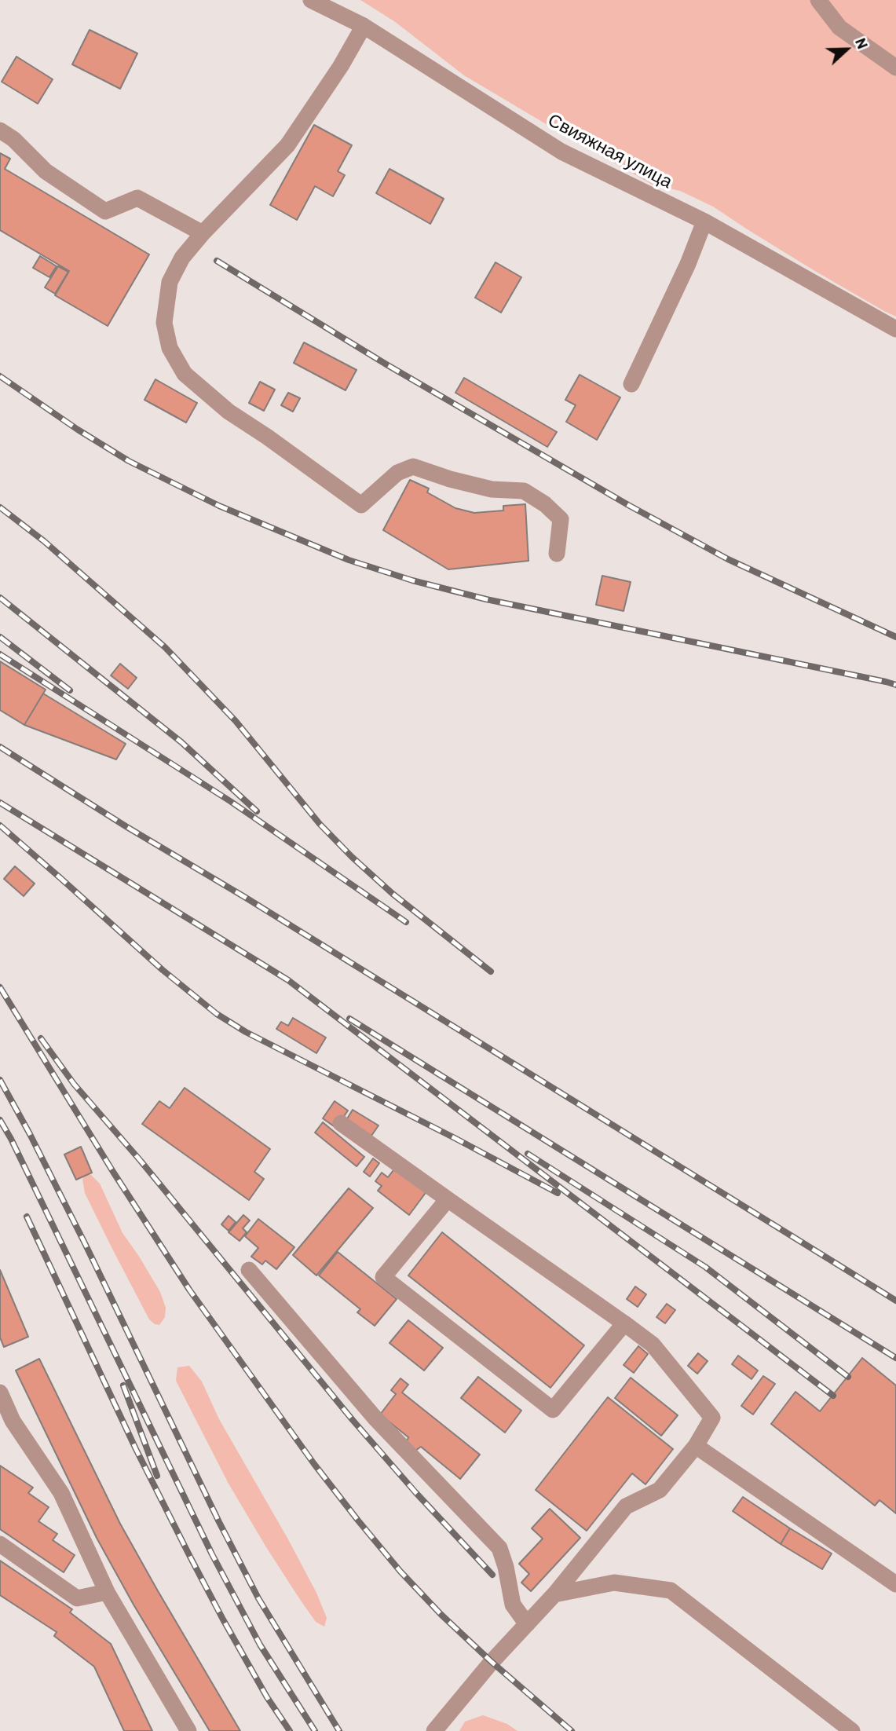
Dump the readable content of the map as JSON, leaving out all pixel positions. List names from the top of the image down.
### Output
{
  "streets": {
    "street": ["Свияжная улица"]
  },
  "north": "right"
}
